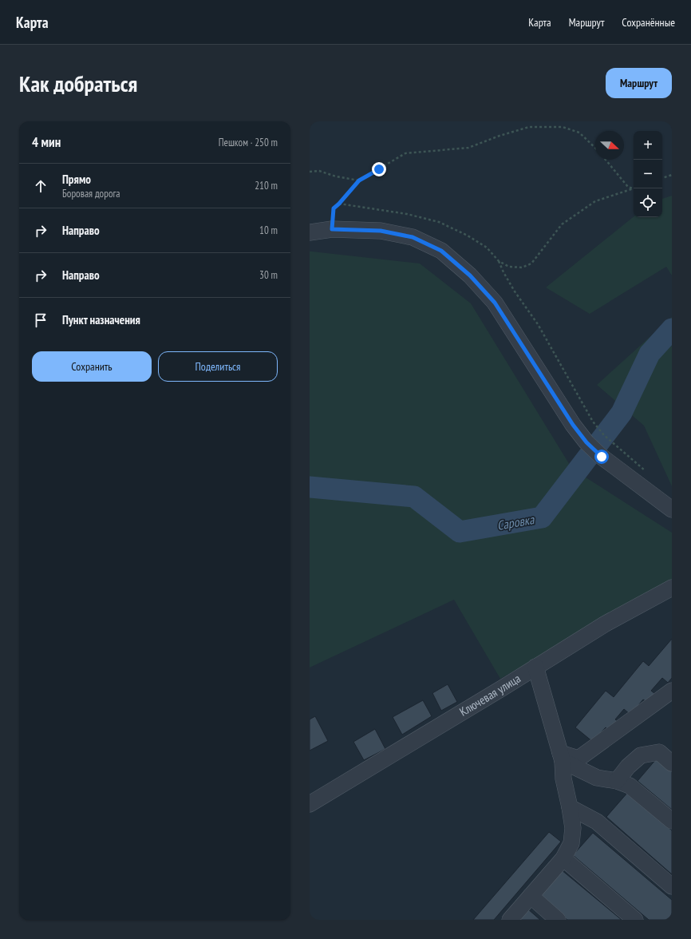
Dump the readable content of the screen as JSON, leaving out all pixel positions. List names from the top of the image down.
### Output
{
  "streets": {
    "street": ["Ключевая улица"]
  },
  "water": ["Саровка"],
  "north": "right",
  "page": {
    "header": "Карта",
    "nav": ["Карта", "Маршрут", "Сохранённые"],
    "buttons": [
      "Маршрут",
      ["Сохранить", "Поделиться"]
    ],
    "title": "Как добраться",
    "heading": ["4 мин", "Пешком · 250 m"],
    "map_buttons": ["+", "−"],
    "list": [
      ["Прямо", "Боровая дорога", "210 m"],
      ["Направо", "10 m"],
      ["Направо", "30 m"],
      "Пункт назначения"
    ]
  }
}
